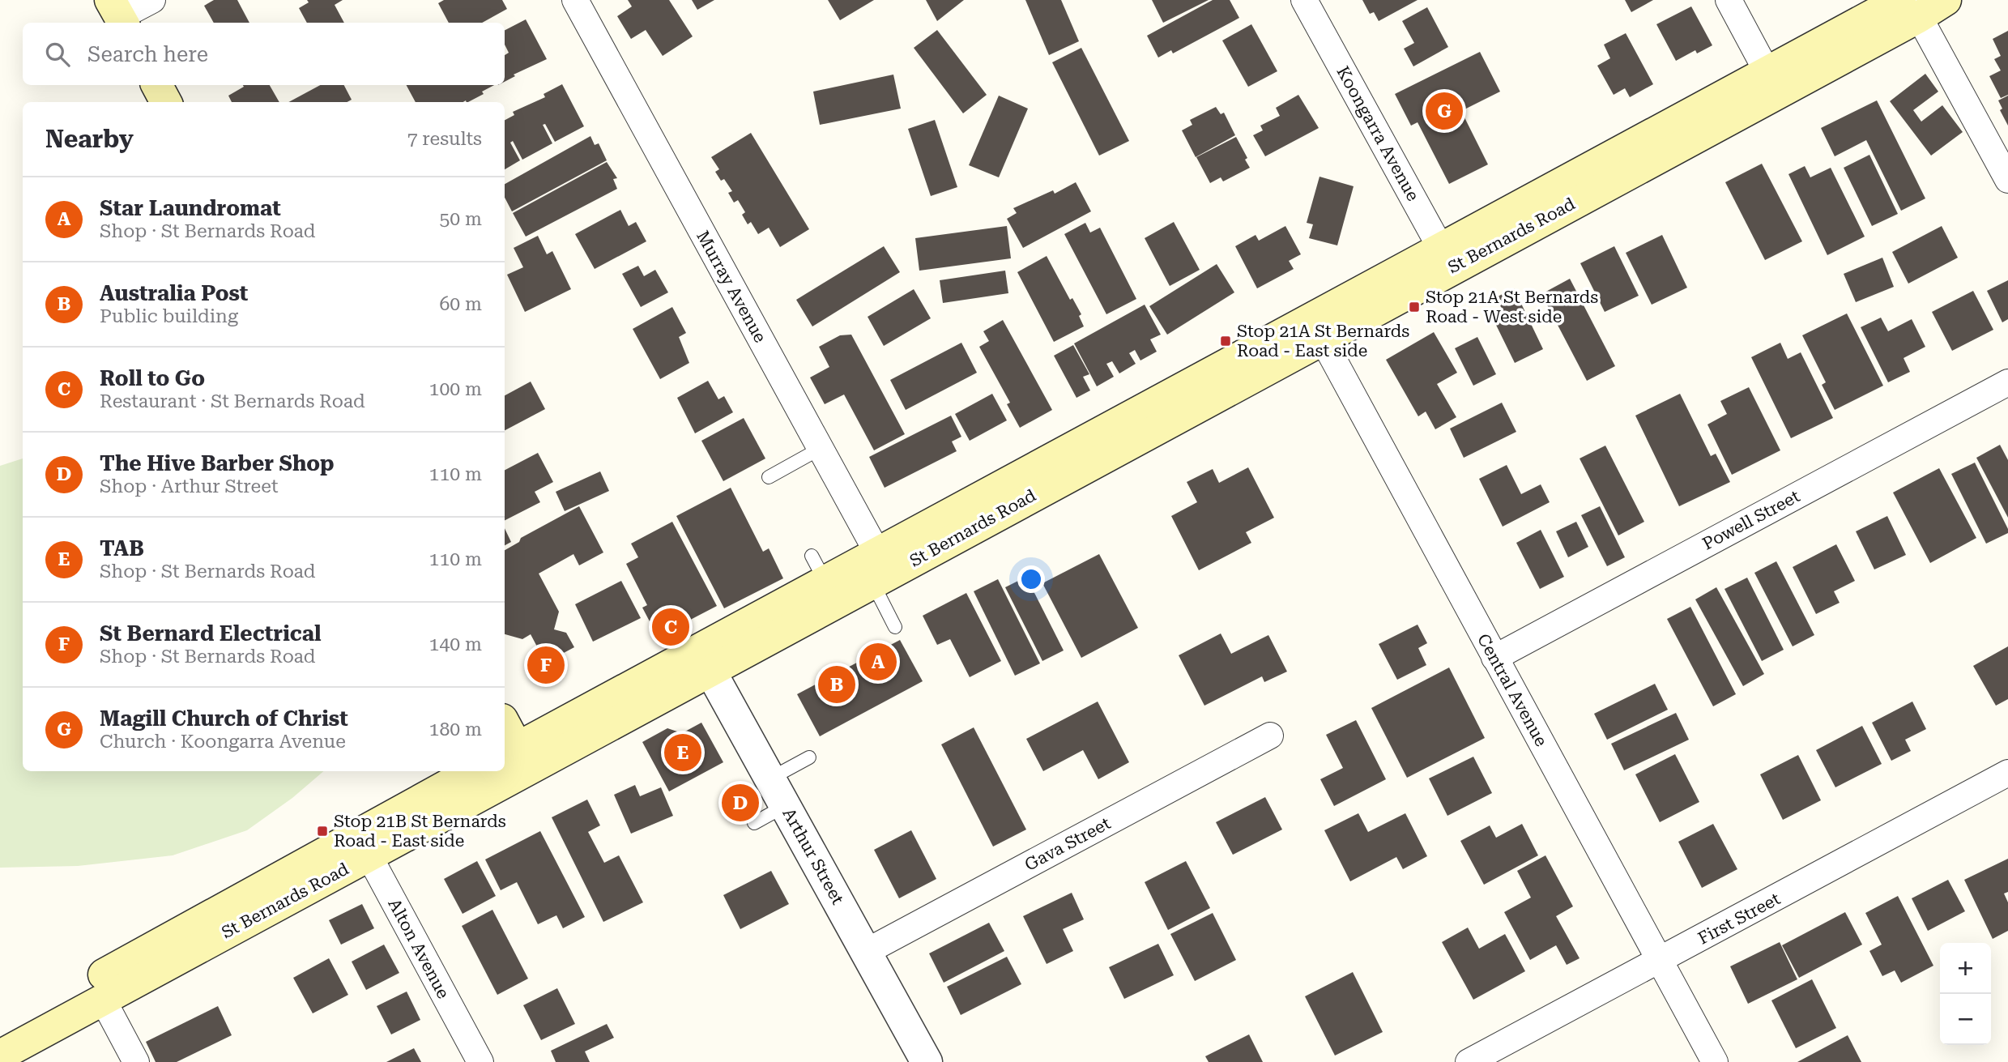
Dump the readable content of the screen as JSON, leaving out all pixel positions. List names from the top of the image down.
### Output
{
  "streets": {
    "main road": ["St Bernards Road"],
    "street": [
      "Koongarra Avenue",
      "Murray Avenue",
      "Powell Street",
      "Central Avenue",
      "Gava Street",
      "Arthur Street",
      "First Street",
      "Alton Avenue"
    ]
  },
  "crossings": [
    ["Koongarra Avenue", "St Bernards Road"],
    ["St Bernards Road", "Murray Avenue"],
    ["St Bernards Road", "Central Avenue"],
    ["St Bernards Road", "Arthur Street"],
    ["St Bernards Road", "Alton Avenue"],
    ["Powell Street", "Central Avenue"],
    ["Central Avenue", "First Street"],
    ["Gava Street", "Arthur Street"]
  ],
  "places": {
    "transit": ["Stop 21A St Bernards Road - West side", "Stop 21A St Bernards Road - East side", "Stop 21B St Bernards Road - East side"]
  },
  "page": {
    "search": "Search here",
    "pins": [
      "G",
      "C",
      "A",
      "F",
      "B",
      "E",
      "D"
    ],
    "heading": ["Nearby", "7 results"],
    "list": [
      {
        "mark": "A",
        "name": "Star Laundromat",
        "note": "Shop · St Bernards Road",
        "value": "50 m"
      },
      {
        "mark": "B",
        "name": "Australia Post",
        "note": "Public building",
        "value": "60 m"
      },
      {
        "mark": "C",
        "name": "Roll to Go",
        "note": "Restaurant · St Bernards Road",
        "value": "100 m"
      },
      {
        "mark": "D",
        "name": "The Hive Barber Shop",
        "note": "Shop · Arthur Street",
        "value": "110 m"
      },
      {
        "mark": "E",
        "name": "TAB",
        "note": "Shop · St Bernards Road",
        "value": "110 m"
      },
      {
        "mark": "F",
        "name": "St Bernard Electrical",
        "note": "Shop · St Bernards Road",
        "value": "140 m"
      },
      {
        "mark": "G",
        "name": "Magill Church of Christ",
        "note": "Church · Koongarra Avenue",
        "value": "180 m"
      }
    ],
    "map_buttons": ["+", "−"]
  }
}
